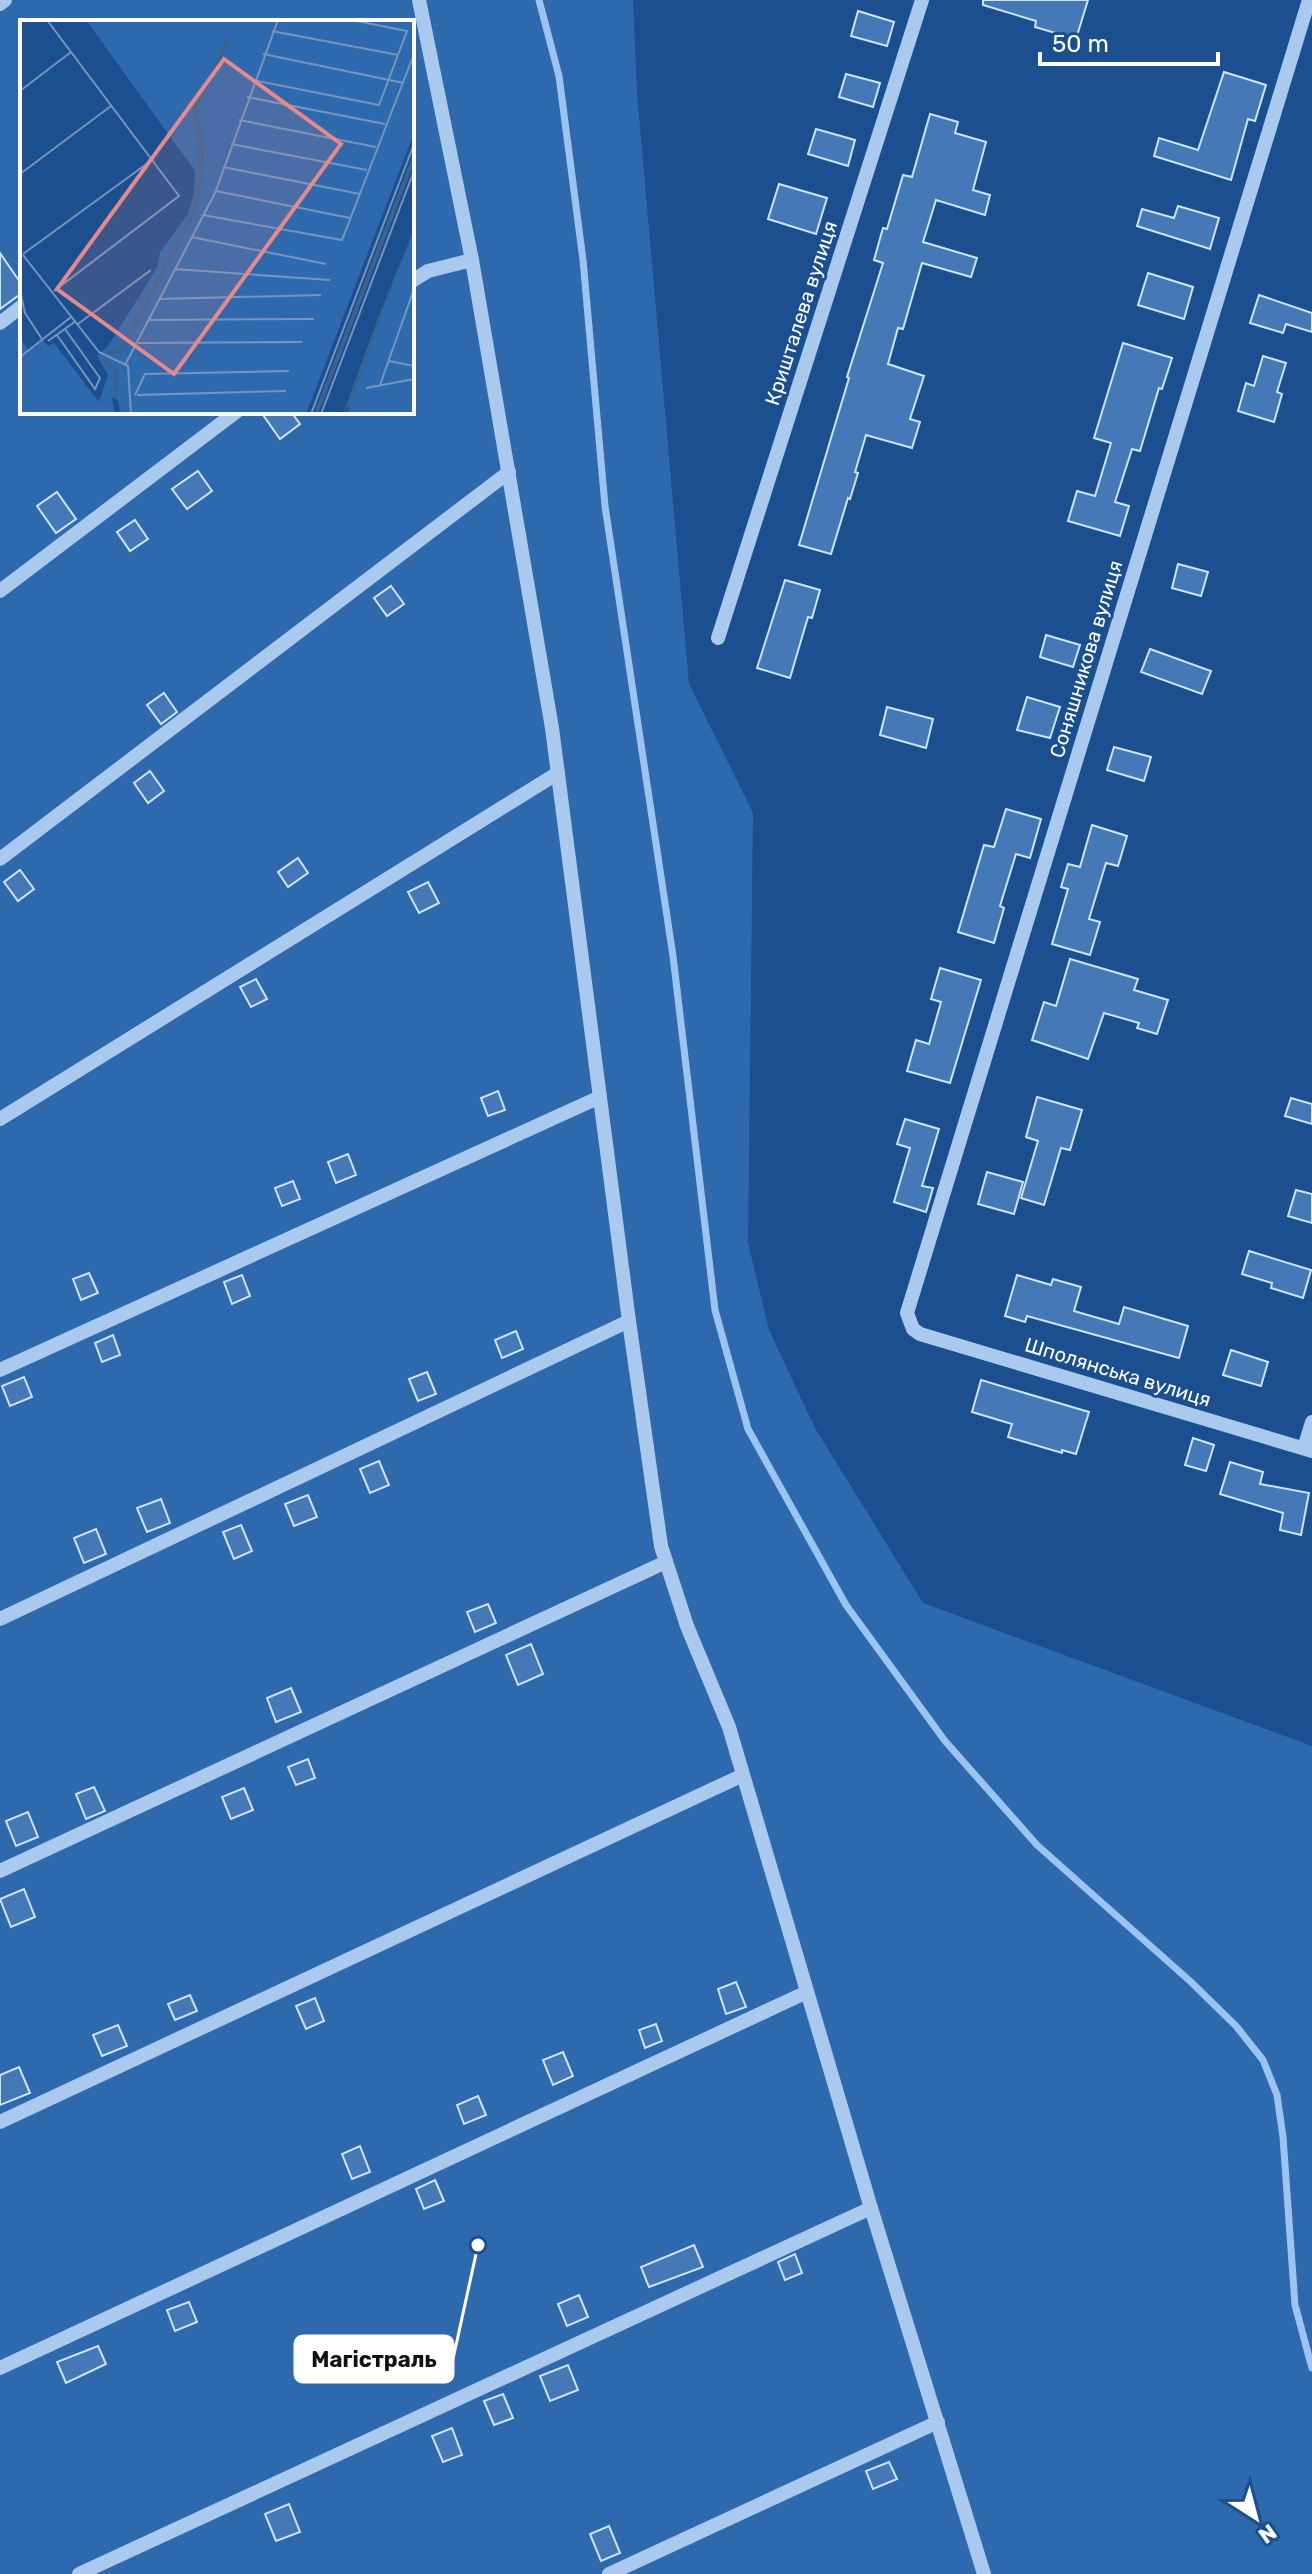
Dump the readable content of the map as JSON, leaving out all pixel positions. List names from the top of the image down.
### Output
{
  "streets": {
    "street": ["Кришталева вулиця", "Соняшникова вулиця", "Шполянська вулиця"]
  },
  "crossings": [
    ["Соняшникова вулиця", "Шполянська вулиця"]
  ],
  "places": ["Магістраль"],
  "scale_bar": "50 m",
  "north": "bottom right"
}
